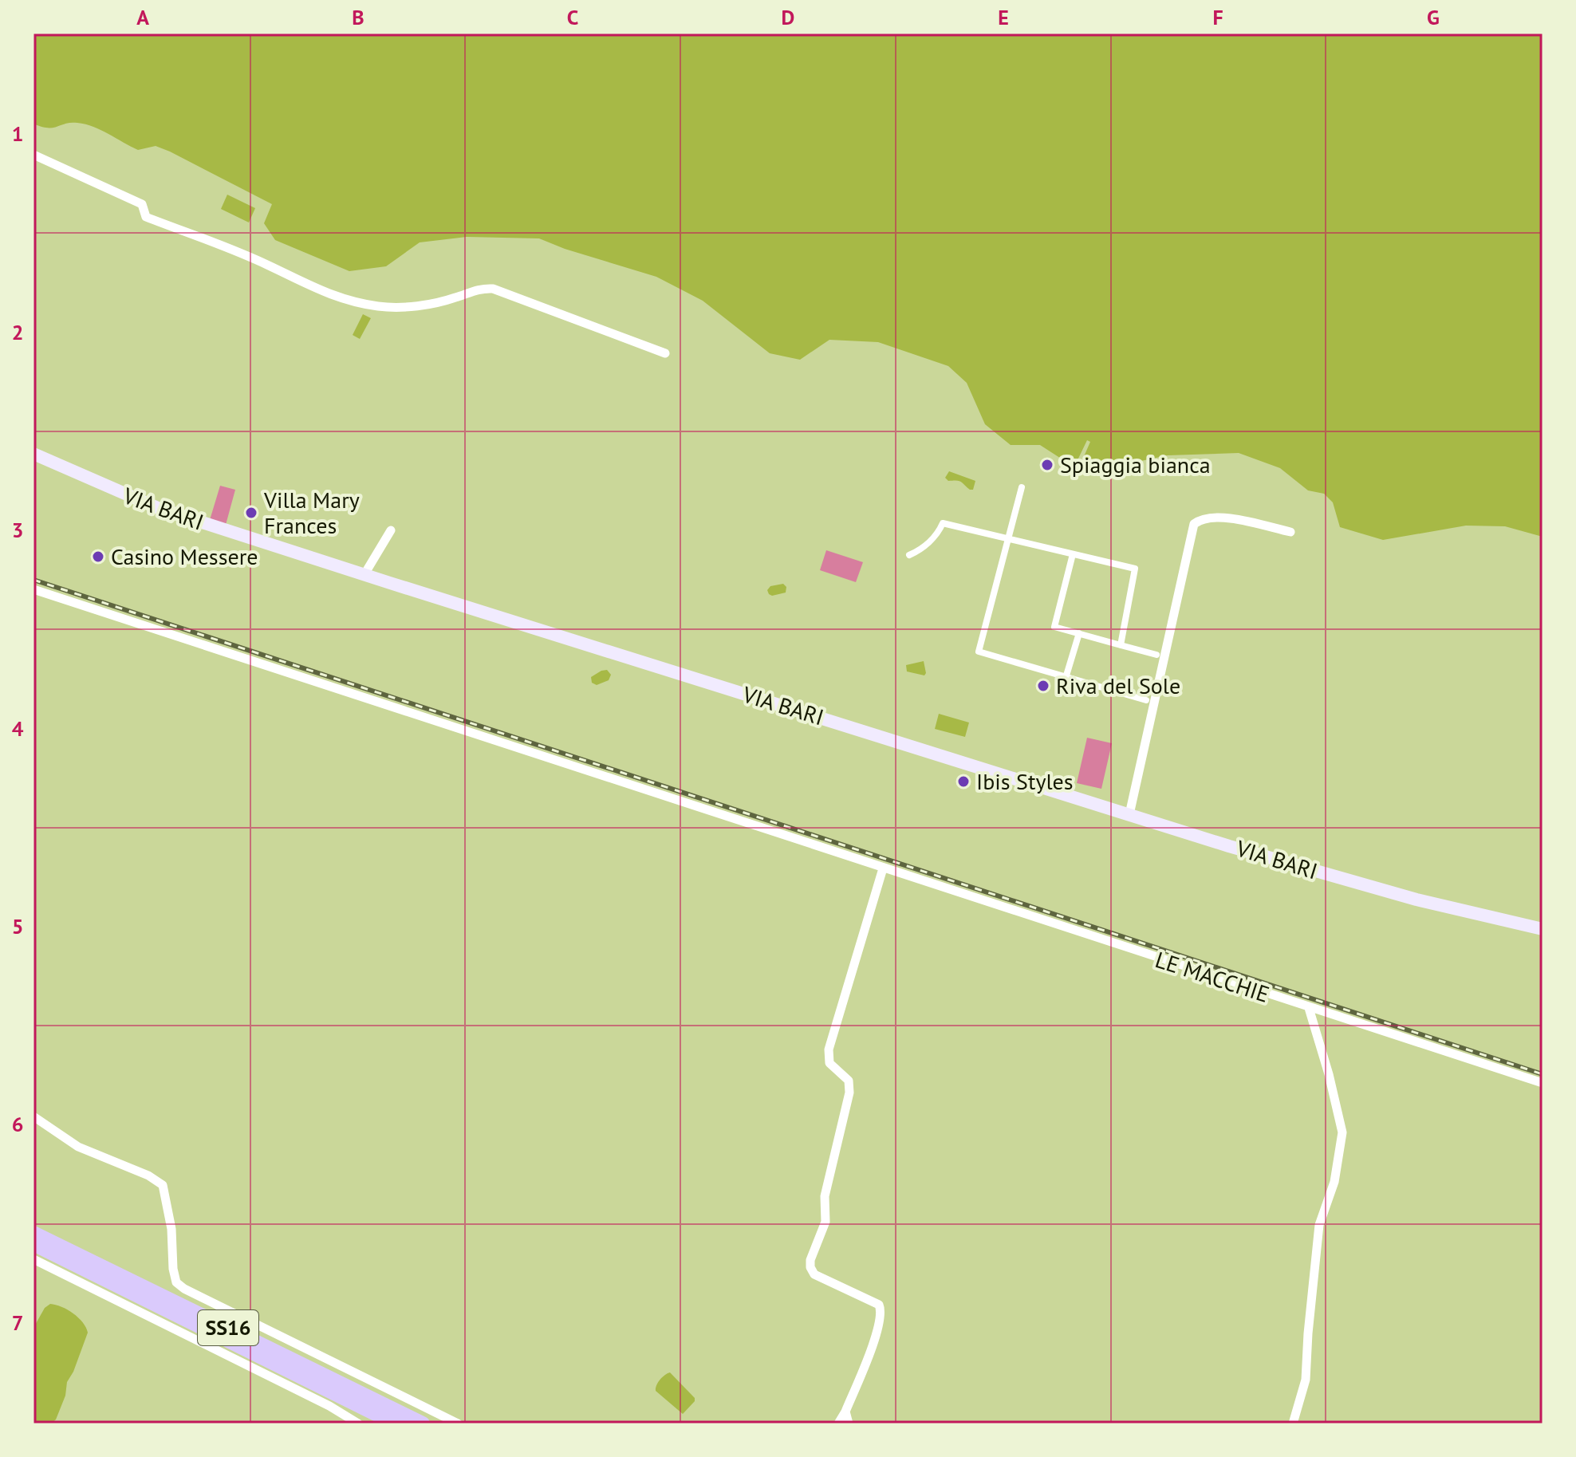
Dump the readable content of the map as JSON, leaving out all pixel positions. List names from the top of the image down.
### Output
{
  "streets": {
    "highway": ["SS16"],
    "main road": ["VIA BARI"],
    "street": ["LE MACCHIE"]
  },
  "places": [
    "Spiaggia bianca",
    "Villa Mary Frances",
    "Casino Messere",
    "Riva del Sole",
    "Ibis Styles"
  ],
  "grid": {
    "columns": [
      "A",
      "B",
      "C",
      "D",
      "E",
      "F",
      "G"
    ],
    "rows": [
      "1",
      "2",
      "3",
      "4",
      "5",
      "6",
      "7"
    ]
  }
}
